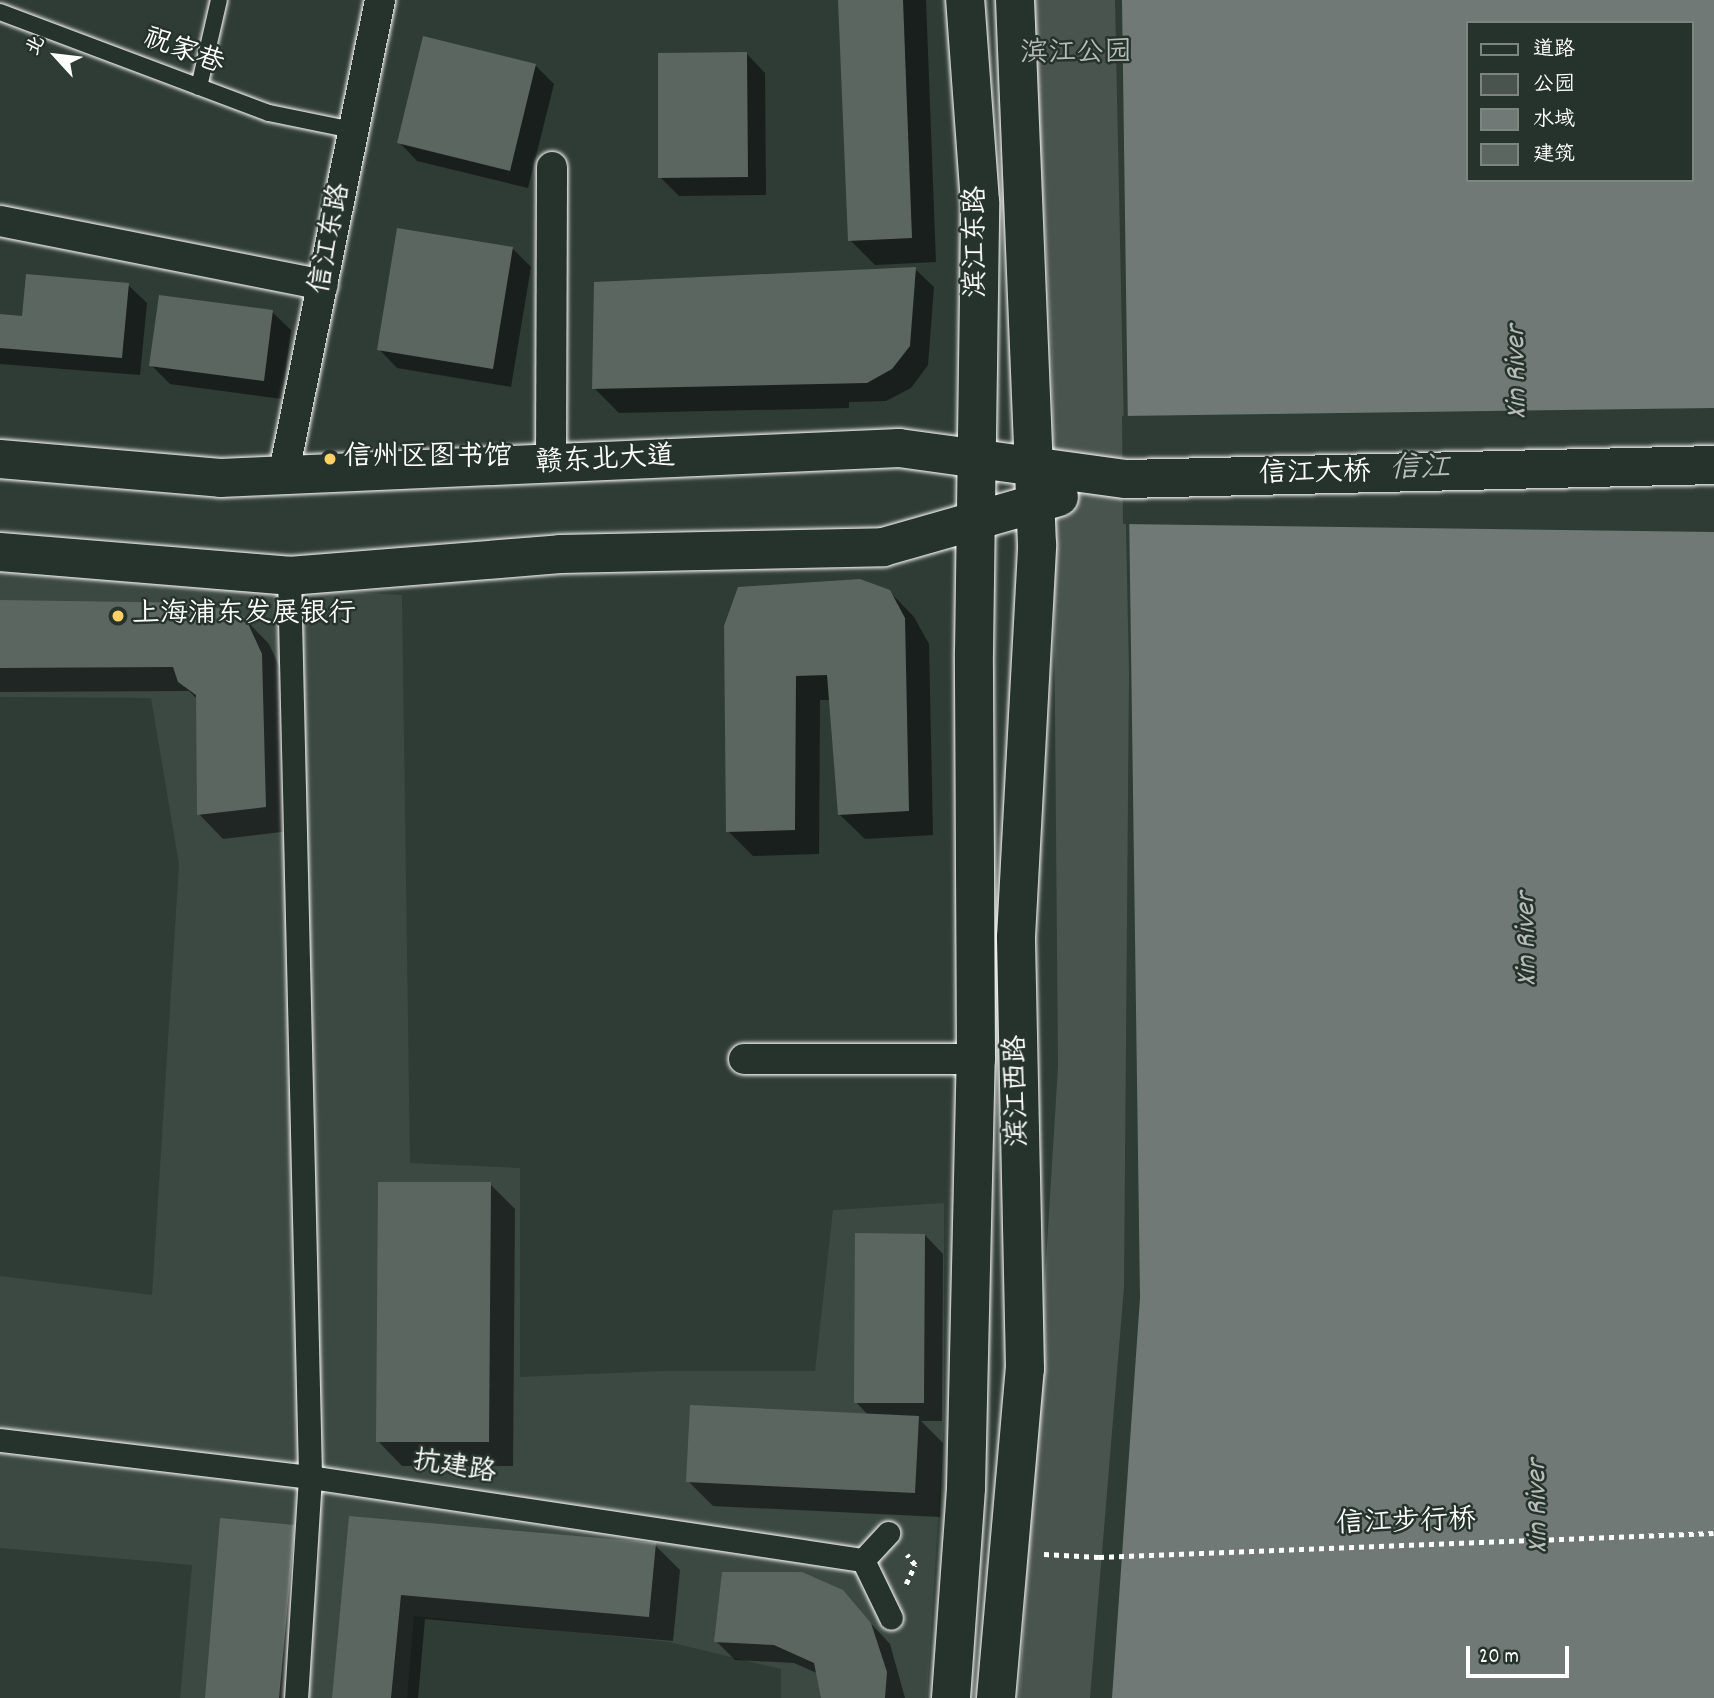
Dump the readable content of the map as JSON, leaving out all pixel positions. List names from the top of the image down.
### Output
{
  "streets": {
    "main road": [
      "滨江东路",
      "赣东北大道",
      "信江大桥",
      "滨江西路"
    ],
    "street": ["信江东路", "抗建路"],
    "lane": ["祝家巷"],
    "path": ["信江步行桥"]
  },
  "crossings": [
    ["祝家巷", "信江东路"],
    ["信江东路", "赣东北大道"],
    ["滨江东路", "赣东北大道"],
    ["滨江东路", "滨江西路"],
    ["赣东北大道", "信江大桥"],
    ["赣东北大道", "滨江西路"]
  ],
  "water": ["Xin River", "信江"],
  "parks": ["滨江公园"],
  "places": ["信州区图书馆", "上海浦东发展银行"],
  "legend": [
    "道路",
    "公园",
    "水域",
    "建筑"
  ],
  "scale_bar": "20 m",
  "north": "top left"
}
